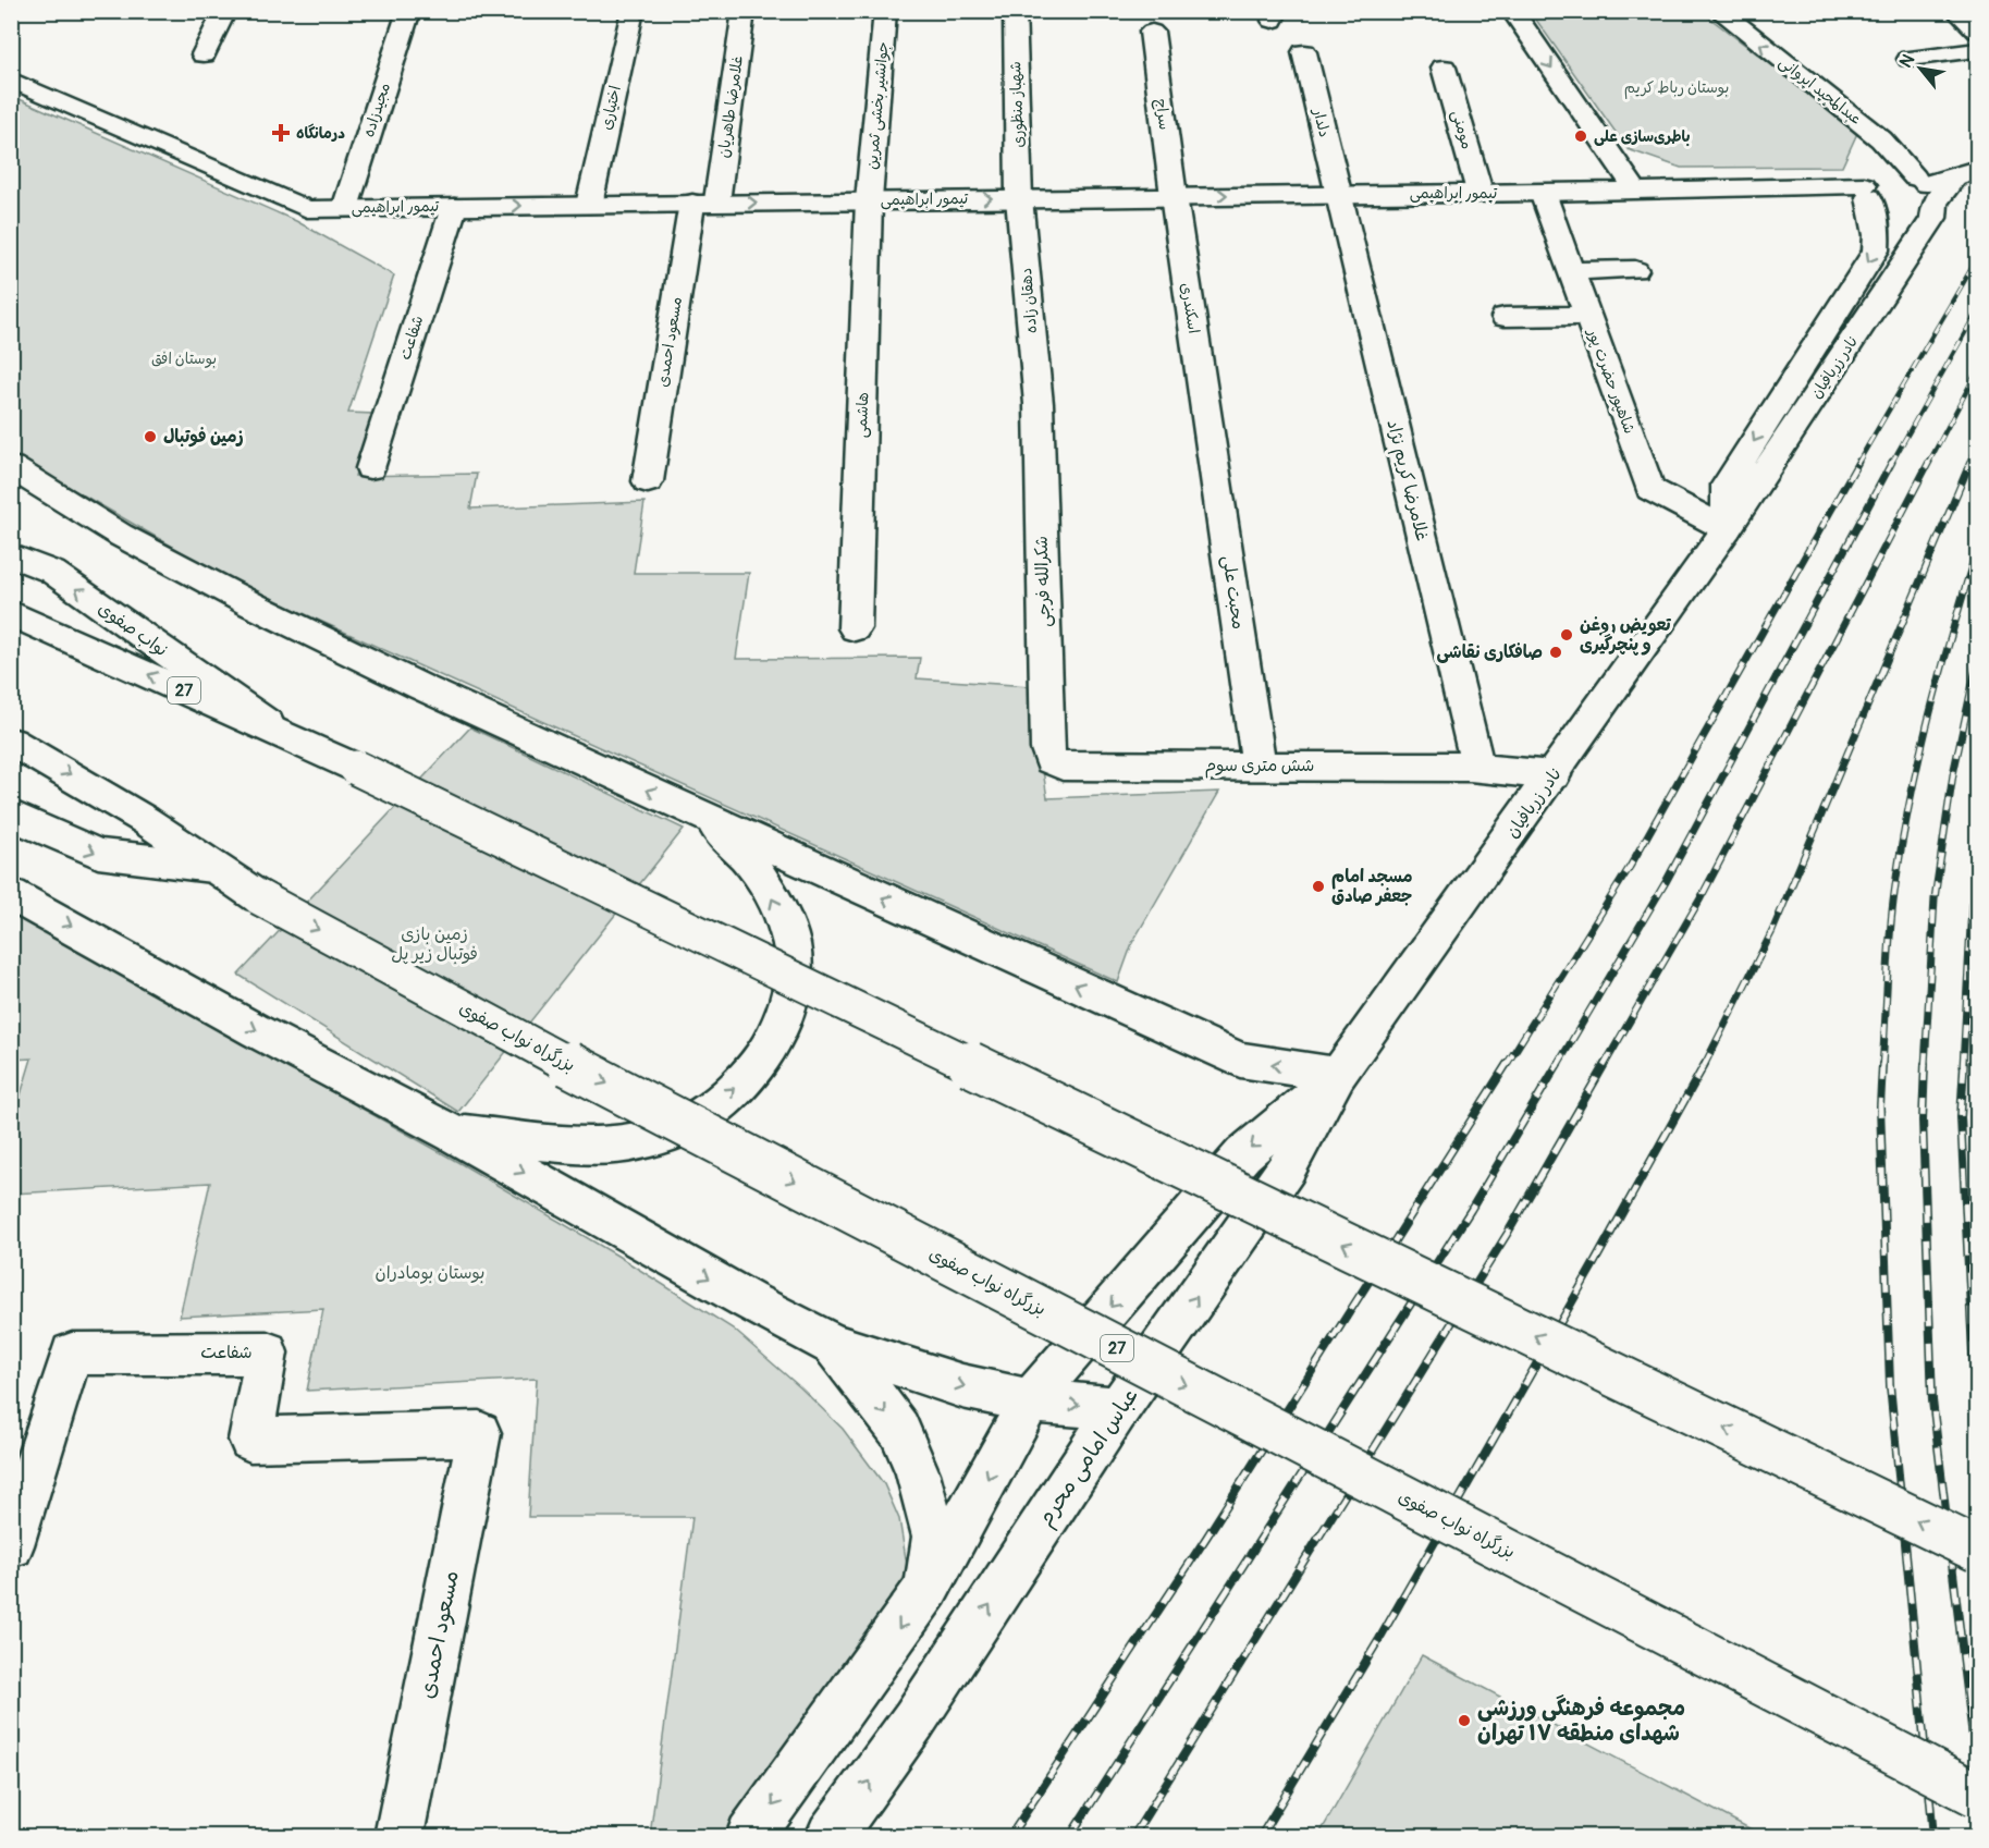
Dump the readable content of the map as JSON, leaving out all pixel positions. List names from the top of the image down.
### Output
{
  "streets": {
    "main road": [
      "عبدالمجید ایروانی",
      "شهباز منظوری",
      "جوانشیر بخشی ثمرین",
      "غلامرضا طاهریان",
      "اختیاری",
      "مجیدزاده",
      "سراج",
      "دلدار",
      "مومنی",
      "تیمور ابراهیمی",
      "دهقان زاده",
      "اسکندری",
      "شفاعت",
      "مسعود احمدی",
      "نادر زربافیان",
      "شاهپور حضرت پور",
      "هاشمی",
      "غلامرضا کریم نژاد",
      "شکرالله فرجی",
      "محبت علی",
      "نواب صفوی",
      "27",
      "شش متری سوم",
      "بزرگراه نواب صفوی",
      "عباس امامی محرم"
    ]
  },
  "crossings": [
    ["عبدالمجید ایروانی", "نادر زربافیان"],
    ["شهباز منظوری", "تیمور ابراهیمی"],
    ["شهباز منظوری", "دهقان زاده"],
    ["جوانشیر بخشی ثمرین", "تیمور ابراهیمی"],
    ["جوانشیر بخشی ثمرین", "هاشمی"],
    ["غلامرضا طاهریان", "تیمور ابراهیمی"],
    ["غلامرضا طاهریان", "مسعود احمدی"],
    ["اختیاری", "تیمور ابراهیمی"],
    ["مجیدزاده", "تیمور ابراهیمی"],
    ["سراج", "تیمور ابراهیمی"],
    ["سراج", "اسکندری"],
    ["دلدار", "تیمور ابراهیمی"],
    ["دلدار", "غلامرضا کریم نژاد"],
    ["مومنی", "تیمور ابراهیمی"],
    ["تیمور ابراهیمی", "دهقان زاده"],
    ["تیمور ابراهیمی", "اسکندری"],
    ["تیمور ابراهیمی", "شفاعت"],
    ["تیمور ابراهیمی", "مسعود احمدی"],
    ["تیمور ابراهیمی", "نادر زربافیان"],
    ["تیمور ابراهیمی", "شاهپور حضرت پور"],
    ["تیمور ابراهیمی", "هاشمی"],
    ["تیمور ابراهیمی", "غلامرضا کریم نژاد"],
    ["دهقان زاده", "شکرالله فرجی"],
    ["اسکندری", "محبت علی"],
    ["شفاعت", "مسعود احمدی"],
    ["نادر زربافیان", "شاهپور حضرت پور"],
    ["نادر زربافیان", "شش متری سوم"],
    ["نادر زربافیان", "عباس امامی محرم"],
    ["غلامرضا کریم نژاد", "شش متری سوم"],
    ["شکرالله فرجی", "شش متری سوم"],
    ["محبت علی", "شش متری سوم"],
    ["نواب صفوی", "27"]
  ],
  "one_way": ["عبدالمجید ایروانی"],
  "parks": [
    "بوستان رباط کریم",
    "بوستان افق",
    "زمین بازی فوتبال زیر پل",
    "بوستان بومادران"
  ],
  "places": {
    "health": ["درمانگاه"],
    "other": [
      "باطری‌سازی علی",
      "زمین فوتبال",
      "تعویض روغن و پنچرگیری",
      "صافکاری نقاشی",
      "مسجد امام جعفر صادق",
      "مجموعه فرهنگی ورزشی شهدای منطقه ۱۷ تهران"
    ]
  },
  "north": "top left"
}
